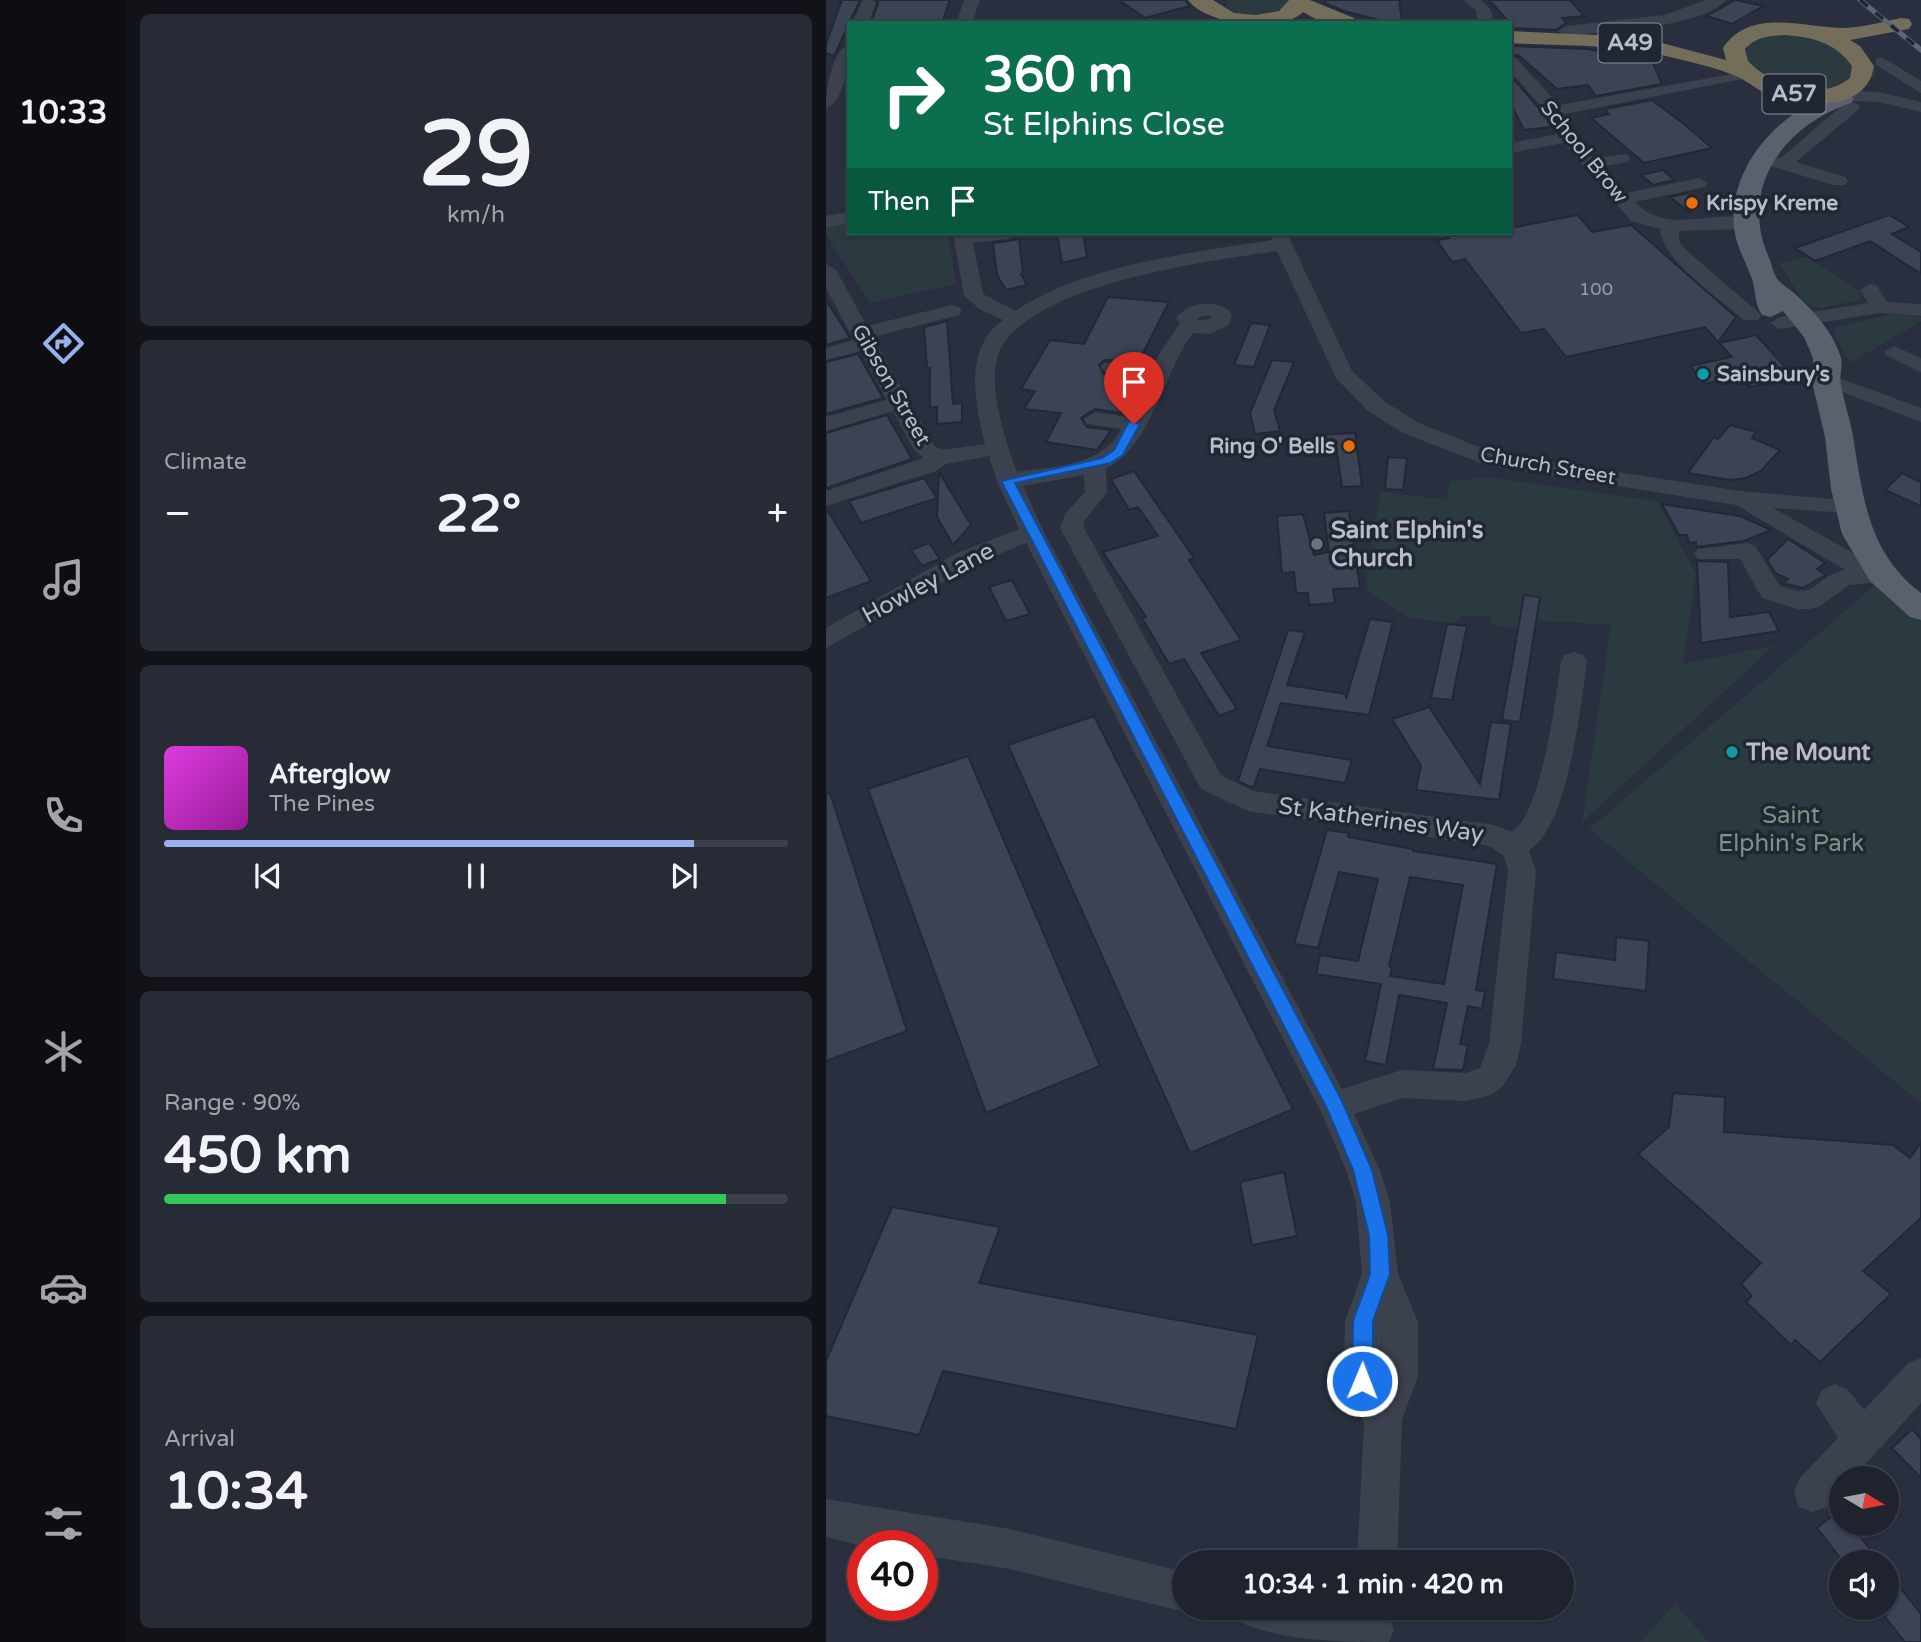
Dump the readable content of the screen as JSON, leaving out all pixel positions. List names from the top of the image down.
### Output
{
  "streets": {
    "highway": ["A49", "A57"],
    "street": [
      "School Brow",
      "Gibson Street",
      "Church Street",
      "Howley Lane",
      "St Katherines Way"
    ]
  },
  "crossings": [
    ["A49", "A57"],
    ["A57", "School Brow"]
  ],
  "parks": ["Saint Elphin's Park"],
  "places": [
    "Krispy Kreme",
    "Sainsbury's",
    "Ring O' Bells",
    "Saint Elphin's Church",
    "The Mount"
  ],
  "house_numbers": ["100"],
  "north": "right",
  "page": {
    "tabs": "10:33",
    "tile": [
      ["29", "km/h"],
      "Climate",
      ["Range · 90%", "450 km"],
      ["Arrival", "10:34"]
    ],
    "turn": ["360 m", "St Elphins Close"],
    "then": "Then",
    "heat": ["−", "22°", "+"],
    "song": ["Afterglow", "The Pines"],
    "limit": "40",
    "trip": "10:34 · 1 min · 420 m"
  }
}
